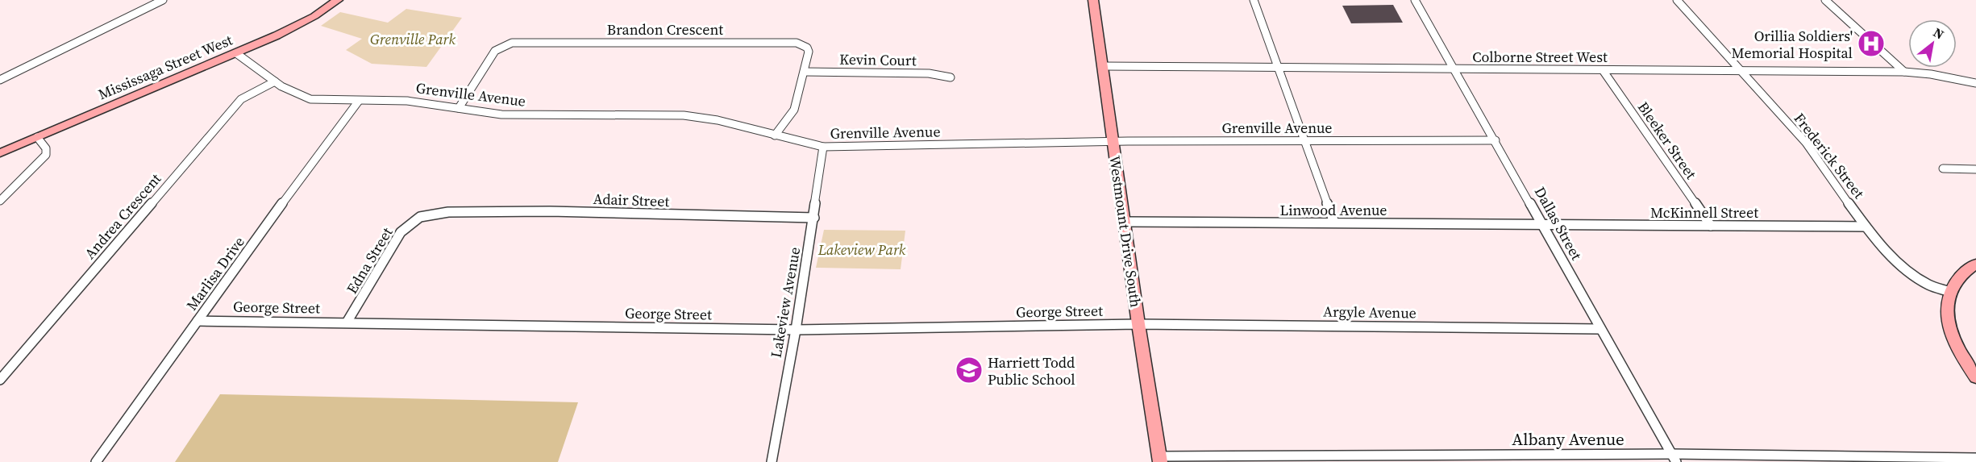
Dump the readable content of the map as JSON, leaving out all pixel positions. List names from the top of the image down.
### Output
{
  "streets": {
    "street": [
      "Brandon Crescent",
      "Colborne Street West",
      "Kevin Court",
      "Mississaga Street West",
      "Grenville Avenue",
      "Bleeker Street",
      "Frederick Street",
      "Adair Street",
      "Linwood Avenue",
      "McKinnell Street",
      "Andrea Crescent",
      "Dallas Street",
      "Westmount Drive South",
      "Edna Street",
      "Marlisa Drive",
      "Lakeview Avenue",
      "George Street",
      "Argyle Avenue",
      "Albany Avenue"
    ]
  },
  "crossings": [
    ["Brandon Crescent", "Kevin Court"],
    ["Brandon Crescent", "Grenville Avenue"],
    ["Colborne Street West", "Bleeker Street"],
    ["Colborne Street West", "Frederick Street"],
    ["Colborne Street West", "Dallas Street"],
    ["Colborne Street West", "Westmount Drive South"],
    ["Mississaga Street West", "Grenville Avenue"],
    ["Grenville Avenue", "Andrea Crescent"],
    ["Grenville Avenue", "Dallas Street"],
    ["Grenville Avenue", "Westmount Drive South"],
    ["Grenville Avenue", "Marlisa Drive"],
    ["Grenville Avenue", "Lakeview Avenue"],
    ["Bleeker Street", "McKinnell Street"],
    ["Frederick Street", "McKinnell Street"],
    ["Adair Street", "Edna Street"],
    ["Adair Street", "Lakeview Avenue"],
    ["Linwood Avenue", "McKinnell Street"],
    ["Linwood Avenue", "Dallas Street"],
    ["Linwood Avenue", "Westmount Drive South"],
    ["McKinnell Street", "Dallas Street"],
    ["Dallas Street", "Argyle Avenue"],
    ["Dallas Street", "Albany Avenue"],
    ["Westmount Drive South", "George Street"],
    ["Westmount Drive South", "Argyle Avenue"],
    ["Westmount Drive South", "Albany Avenue"],
    ["Edna Street", "George Street"],
    ["Marlisa Drive", "George Street"],
    ["Lakeview Avenue", "George Street"],
    ["George Street", "Argyle Avenue"]
  ],
  "parks": ["Grenville Park", "Lakeview Park"],
  "places": {
    "hospital": ["Orillia Soldiers' Memorial Hospital"],
    "school or university": ["Harriett Todd Public School"]
  },
  "north": "top right"
}
